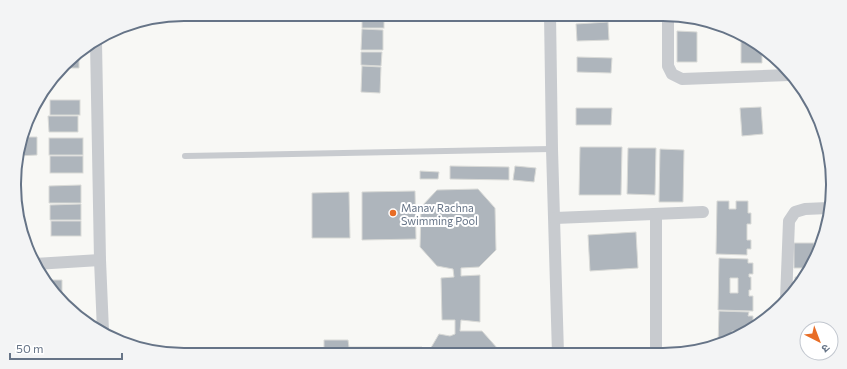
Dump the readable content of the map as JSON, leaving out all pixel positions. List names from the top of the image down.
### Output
{
  "places": ["Manav Rachna Swimming Pool"],
  "scale_bar": "50 m",
  "north": "bottom right"
}
